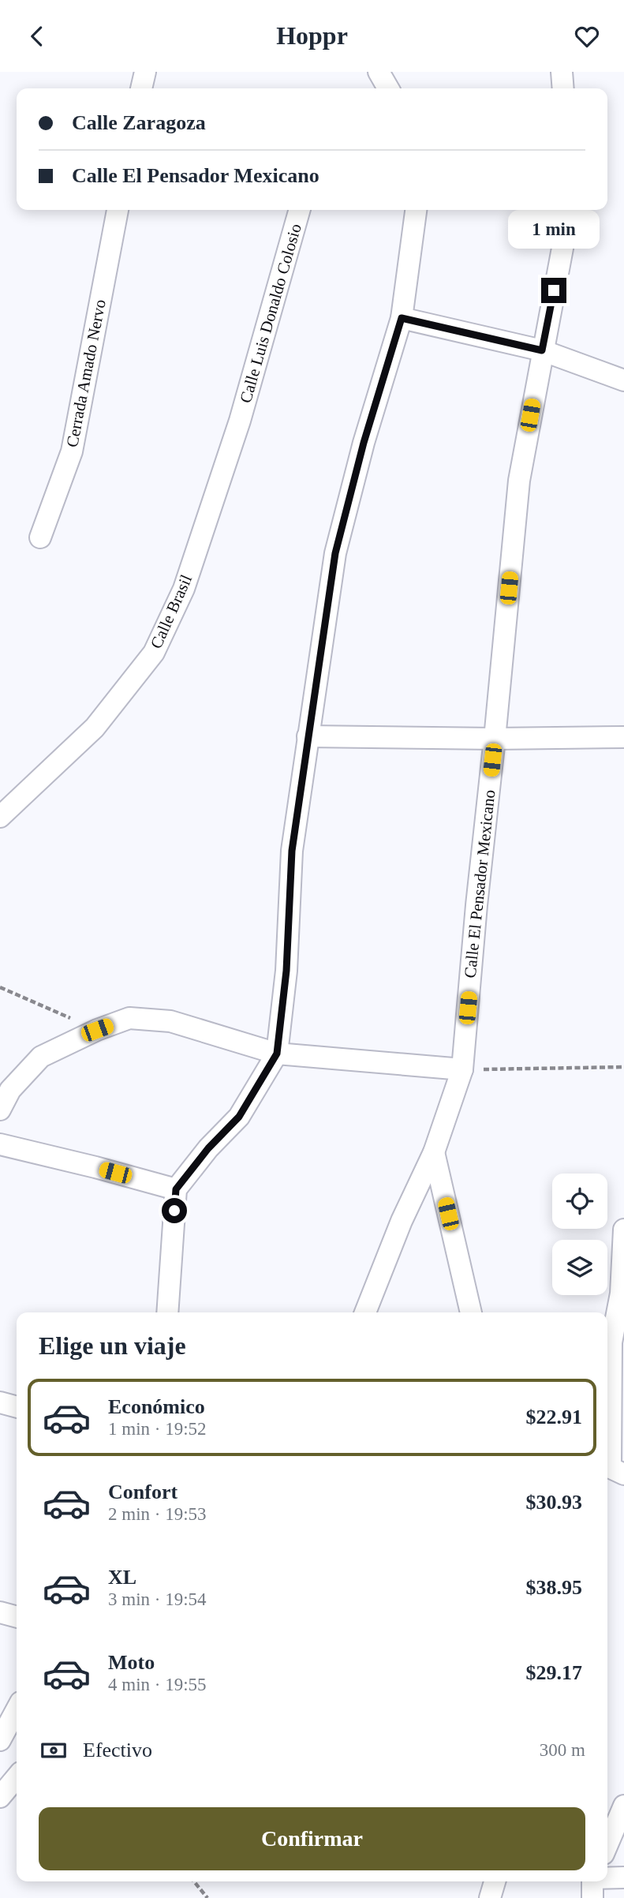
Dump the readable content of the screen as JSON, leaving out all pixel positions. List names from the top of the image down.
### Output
{
  "streets": {
    "street": [
      "Calle Luis Donaldo Colosio",
      "Cerrada Amado Nervo",
      "Calle Brasil",
      "Calle El Pensador Mexicano"
    ]
  },
  "crossings": [
    ["Calle Luis Donaldo Colosio", "Calle Brasil"]
  ],
  "page": {
    "header": "Hoppr",
    "banner": ["Calle Zaragoza", "Calle El Pensador Mexicano"],
    "bubble": "1 min",
    "heading": "Elige un viaje",
    "list": [
      {
        "name": "Económico",
        "note": "1 min · 19:52",
        "value": "$22.91"
      },
      {
        "name": "Confort",
        "note": "2 min · 19:53",
        "value": "$30.93"
      },
      {
        "name": "XL",
        "note": "3 min · 19:54",
        "value": "$38.95"
      },
      {
        "name": "Moto",
        "note": "4 min · 19:55",
        "value": "$29.17"
      }
    ],
    "pay": ["Efectivo", "300 m"],
    "buttons": "Confirmar"
  }
}
